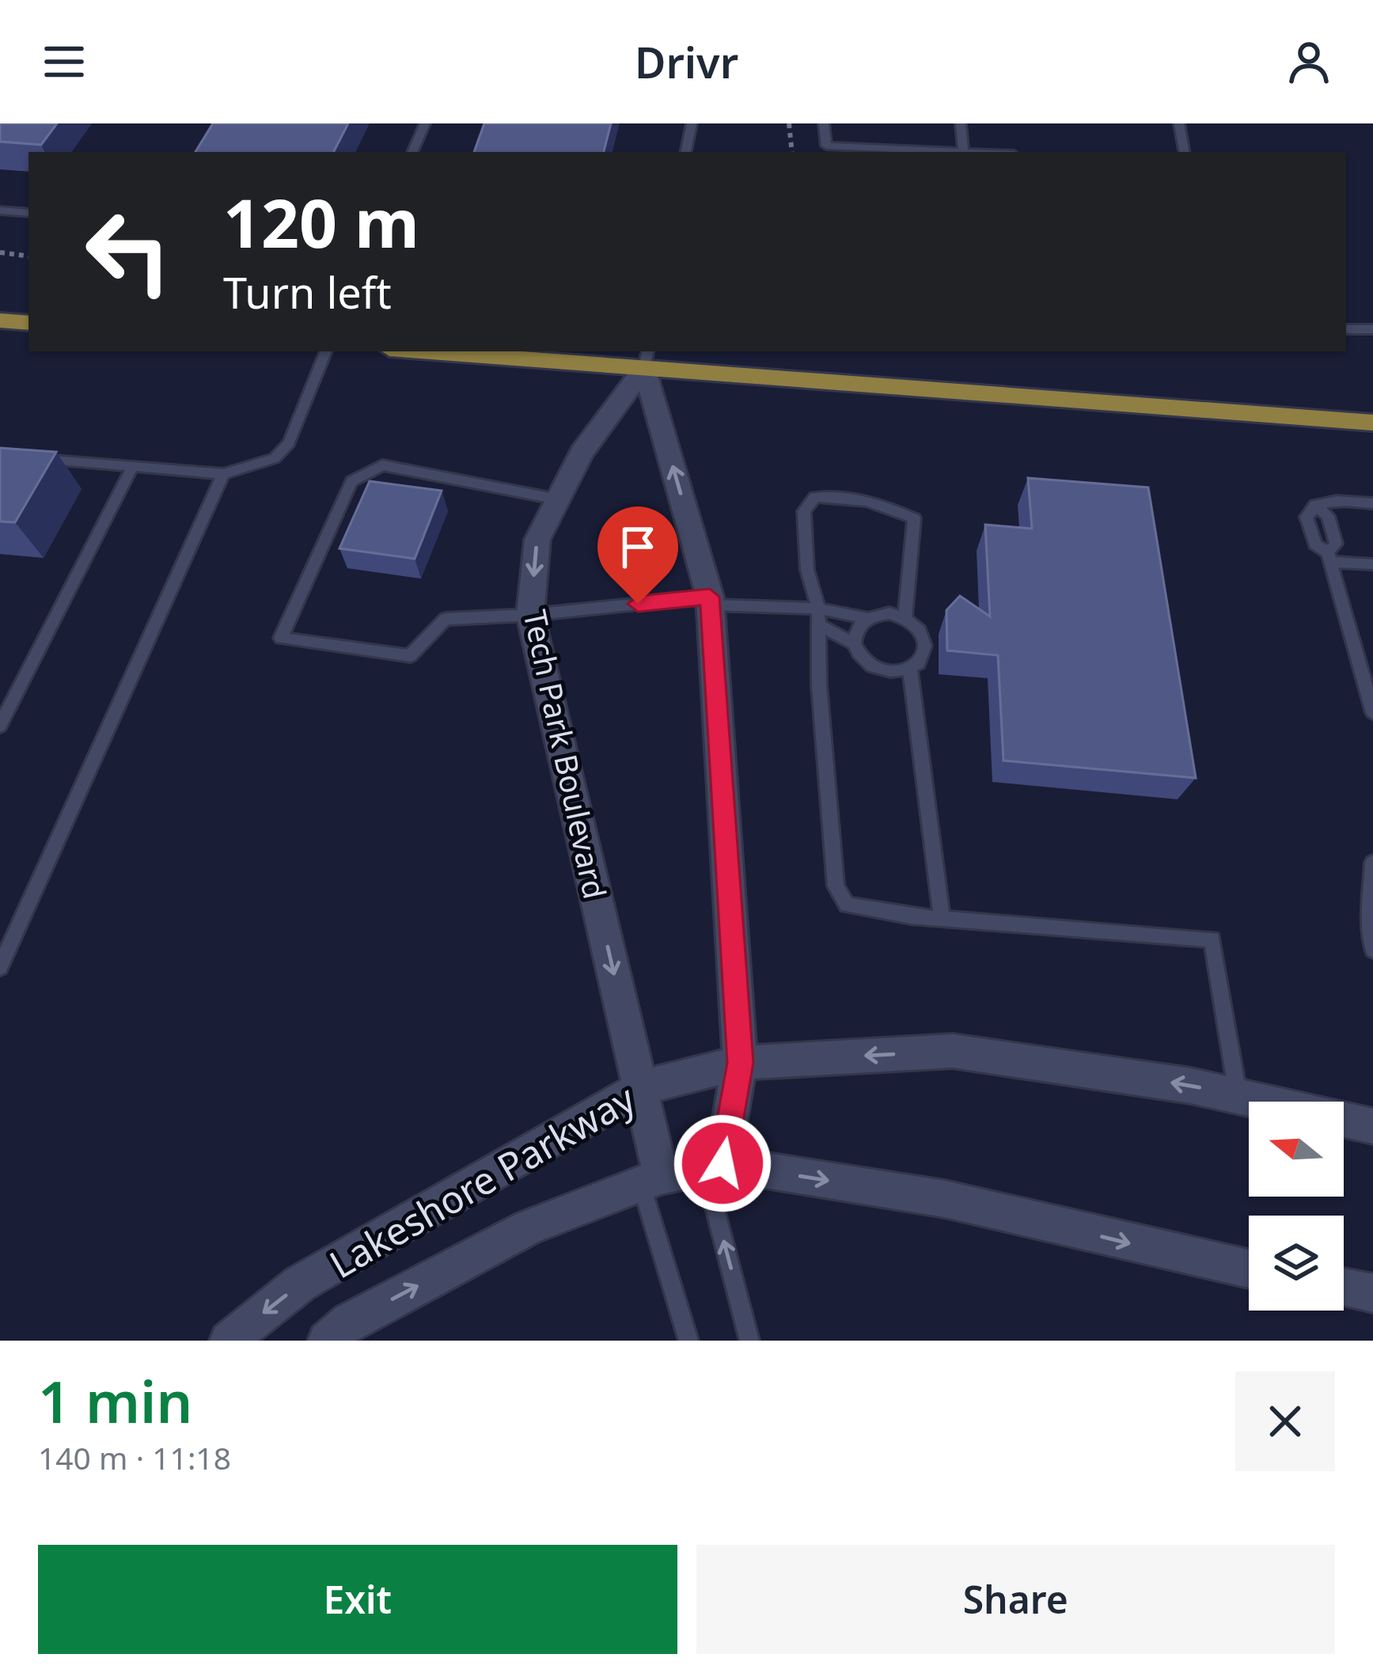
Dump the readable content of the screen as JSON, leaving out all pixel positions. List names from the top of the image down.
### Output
{
  "streets": {
    "street": ["Tech Park Boulevard", "Lakeshore Parkway"]
  },
  "crossings": [
    ["Tech Park Boulevard", "Lakeshore Parkway"]
  ],
  "north": "left",
  "page": {
    "header": "Drivr",
    "turn": ["120 m", "Turn left"],
    "heading": ["1 min", "140 m · 11:18"],
    "buttons": ["Exit", "Share"]
  }
}
